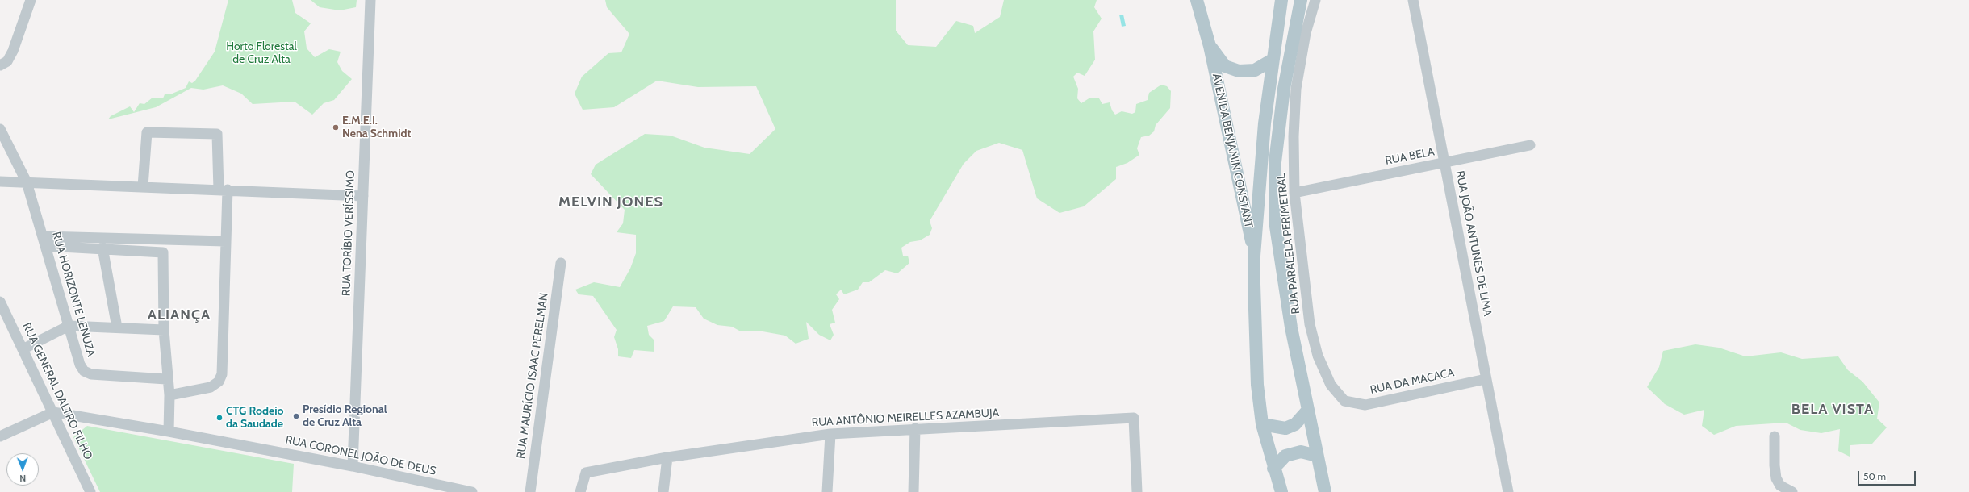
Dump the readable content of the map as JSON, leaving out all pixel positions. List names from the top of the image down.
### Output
{
  "streets": {
    "main road": ["AVENIDA BENJAMIN CONSTANT"],
    "street": [
      "RUA BELA",
      "RUA TORÍBIO VERÍSSIMO",
      "RUA PARALELA PERIMETRAL",
      "RUA JOÃO ANTUNES DE LIMA",
      "RUA HORIZONTE LENUZA",
      "RUA MAURÍCIO ISAAC PERELMAN",
      "RUA DA MACACA",
      "RUA GENERAL DALTRO FILHO",
      "RUA ANTÔNIO MEIRELLES AZAMBUJA",
      "RUA CORONEL JOÃO DE DEUS"
    ]
  },
  "crossings": [
    ["RUA BELA", "RUA PARALELA PERIMETRAL"],
    ["RUA BELA", "RUA JOÃO ANTUNES DE LIMA"],
    ["RUA TORÍBIO VERÍSSIMO", "RUA CORONEL JOÃO DE DEUS"],
    ["RUA PARALELA PERIMETRAL", "RUA DA MACACA"],
    ["RUA JOÃO ANTUNES DE LIMA", "RUA DA MACACA"],
    ["RUA GENERAL DALTRO FILHO", "RUA CORONEL JOÃO DE DEUS"]
  ],
  "districts": ["MELVIN JONES", "ALIANÇA", "BELA VISTA"],
  "parks": ["Horto Florestal de Cruz Alta"],
  "places": ["E.M.E.I. Nena Schmidt", "Presídio Regional de Cruz Alta", "CTG Rodeio da Saudade"],
  "scale_bar": "50 m",
  "north": "bottom"
}
